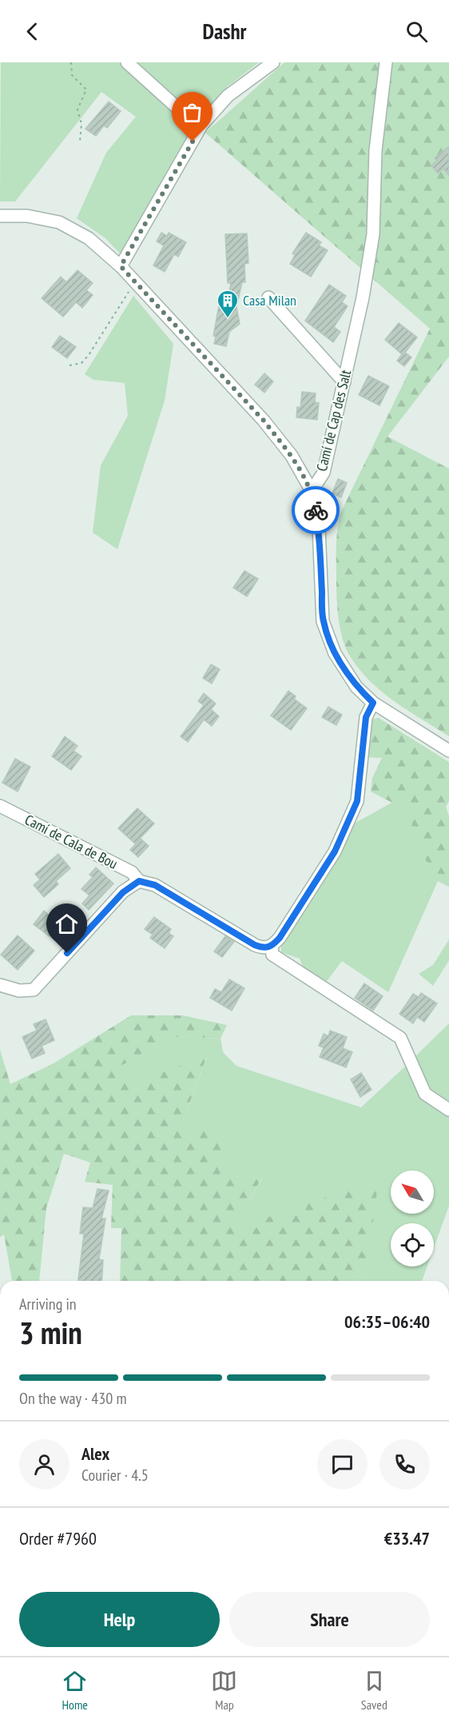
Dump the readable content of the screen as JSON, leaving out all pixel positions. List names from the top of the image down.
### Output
{
  "streets": {
    "street": ["Camí de Cap des Salt", "Camí de Cala de Bou"]
  },
  "places": {
    "building": ["Casa Milan"]
  },
  "north": "top left",
  "page": {
    "header": "Dashr",
    "heading": ["3 min", "Arriving in", "06:35–06:40"],
    "panel": [
      "Alex",
      "Courier · 4.5",
      "Order #7960",
      "€33.47"
    ],
    "bar": "On the way · 430 m",
    "buttons": ["Help", "Share"],
    "tabs": ["Home", "Map", "Saved"]
  }
}
